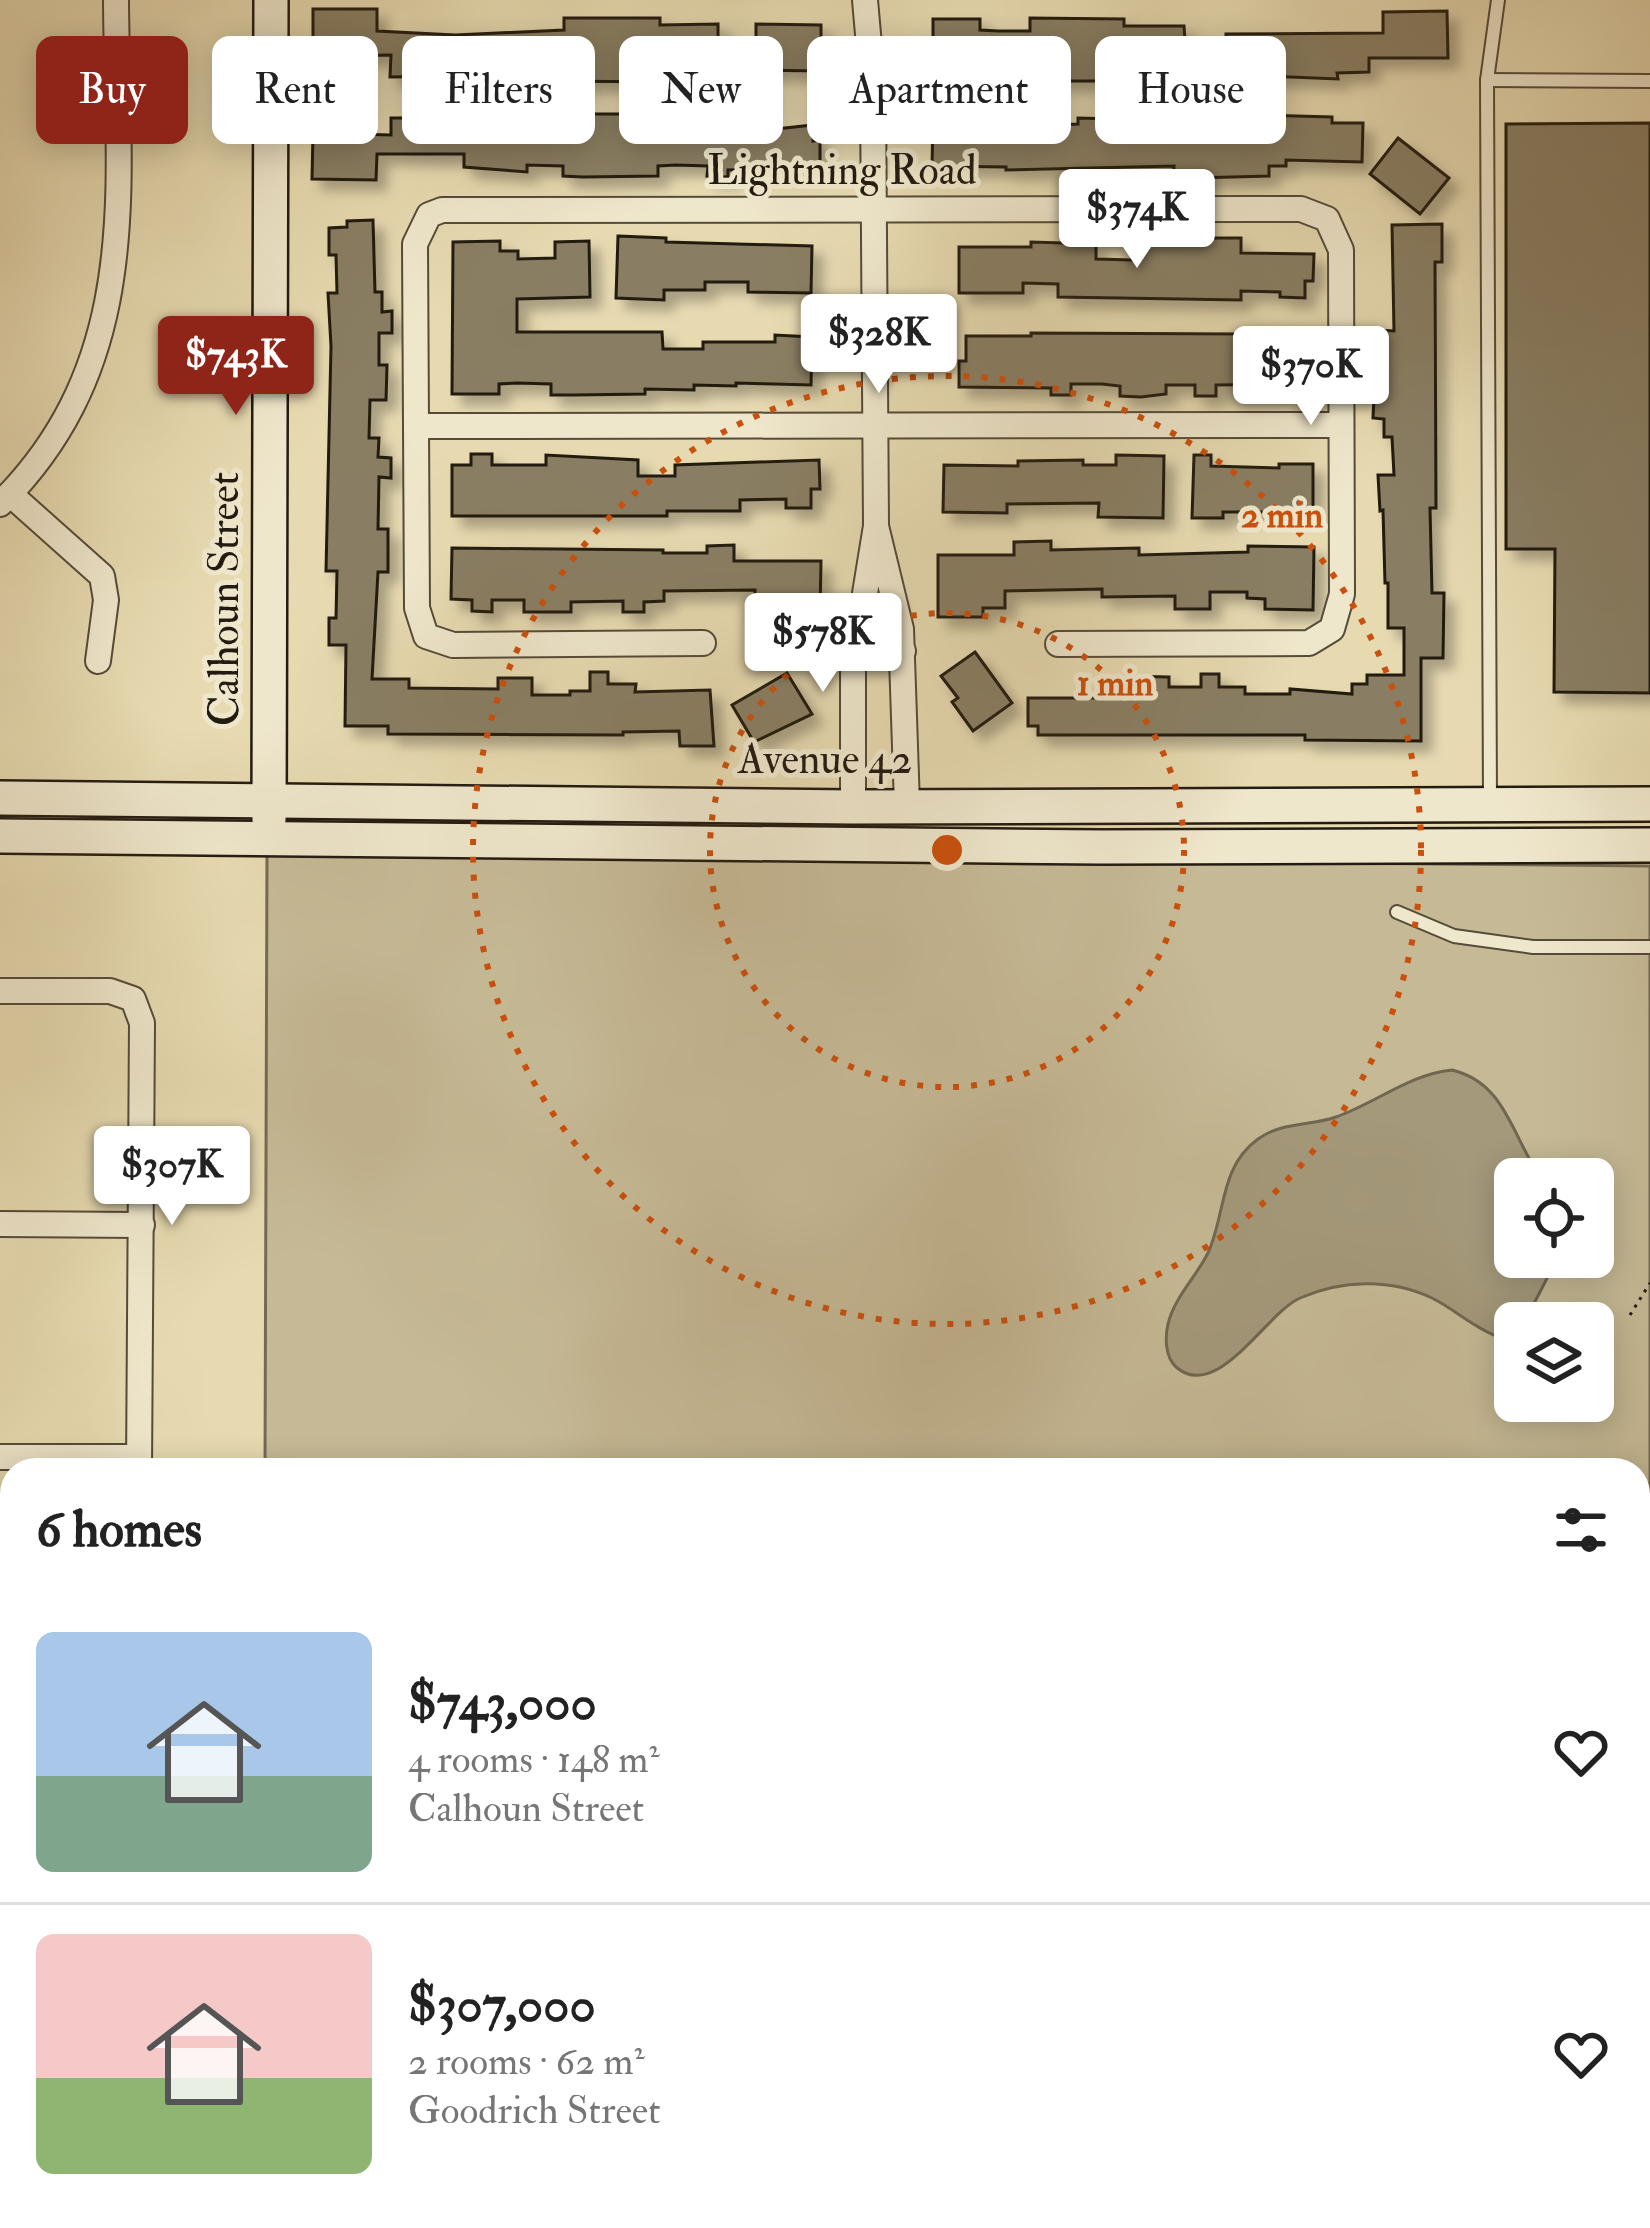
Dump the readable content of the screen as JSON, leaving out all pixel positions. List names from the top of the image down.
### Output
{
  "streets": {
    "street": ["Lightning Road", "Calhoun Street", "Avenue 42"]
  },
  "crossings": [
    ["Calhoun Street", "Avenue 42"]
  ],
  "page": {
    "chip": [
      "Buy",
      "Rent",
      "Filters",
      "New",
      "Apartment",
      "House"
    ],
    "price": [
      "$374K",
      "$328K",
      "$743K",
      "$370K",
      "$578K",
      "$307K"
    ],
    "heading": "6 homes",
    "list": [
      {
        "name": "$743,000",
        "note": "4 rooms · 148 m² · Calhoun Street"
      },
      {
        "name": "$307,000",
        "note": "2 rooms · 62 m² · Goodrich Street"
      }
    ]
  },
  "rings": ["2 min", "1 min"]
}
